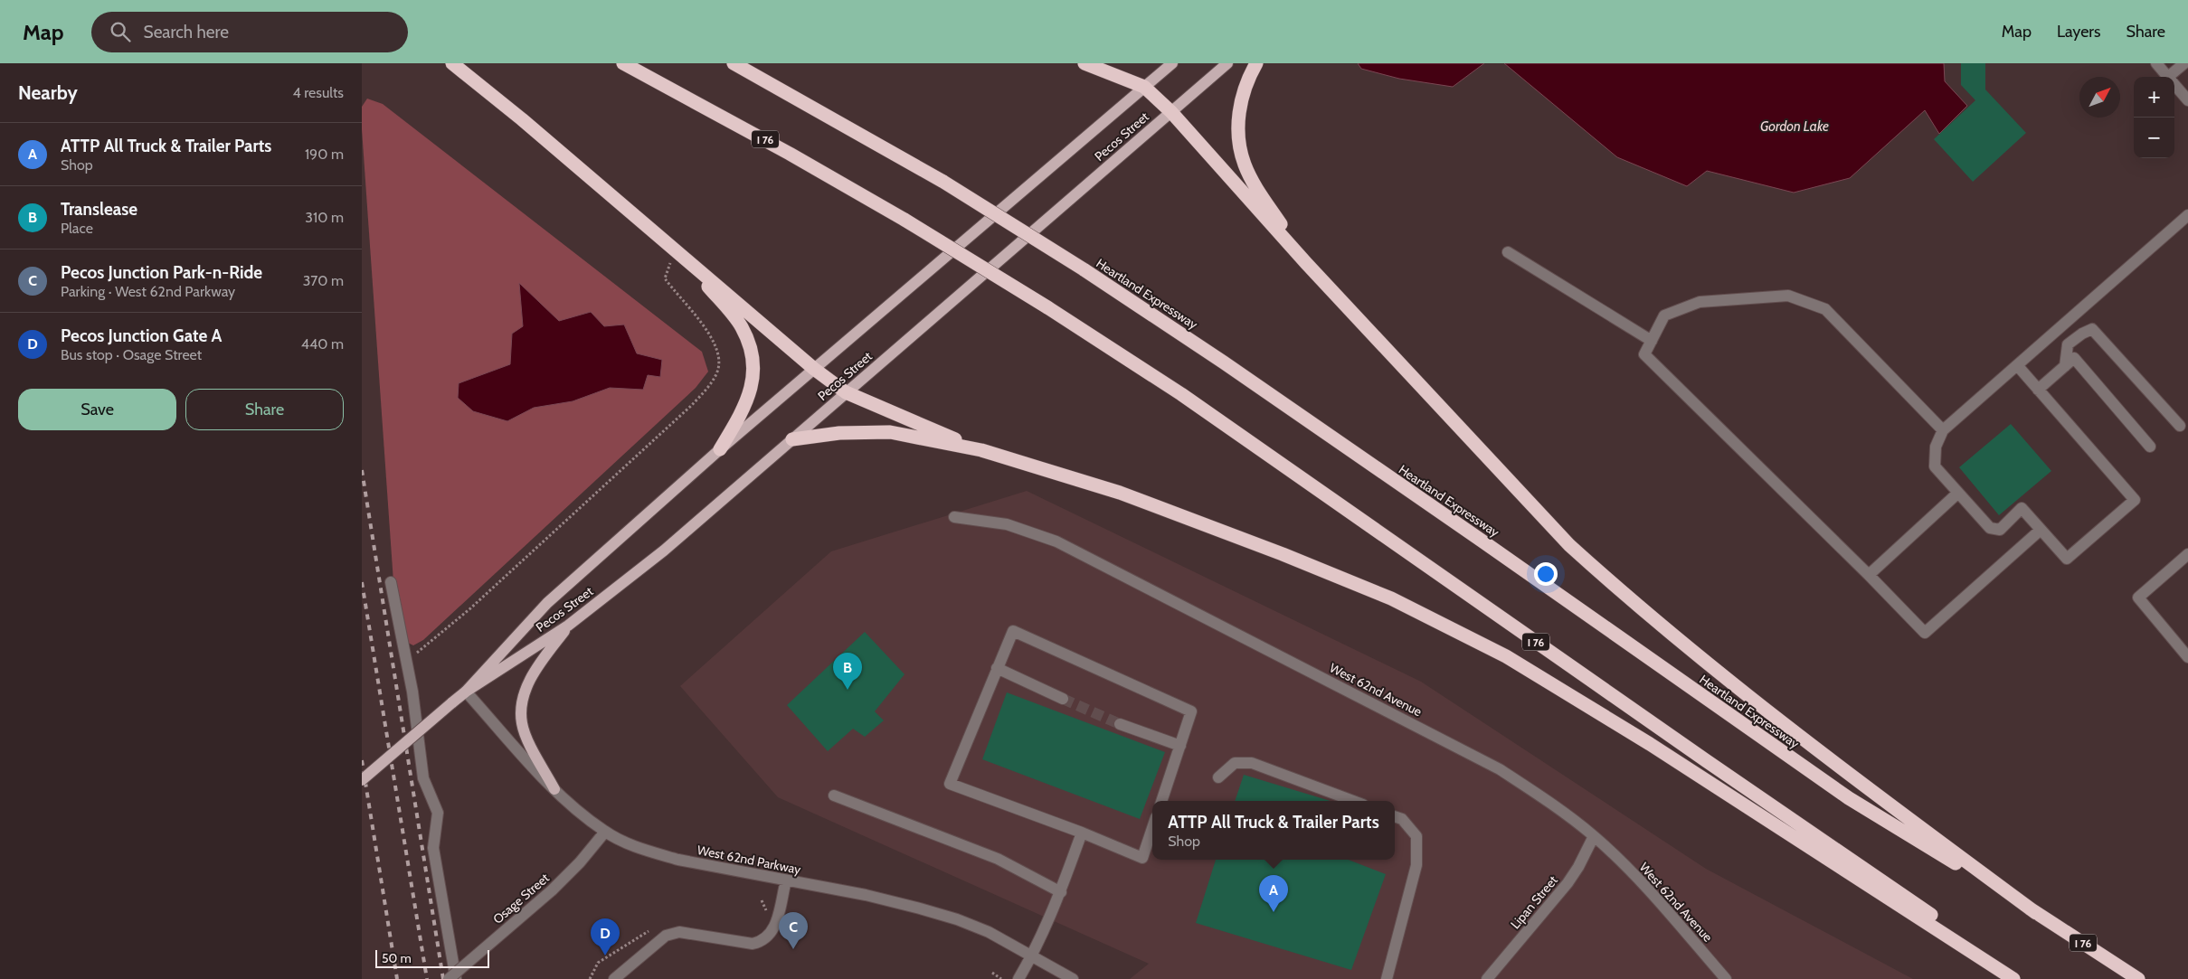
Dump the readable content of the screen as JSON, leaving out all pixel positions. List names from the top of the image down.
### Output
{
  "streets": {
    "highway": ["I 76", "Heartland Expressway"],
    "main road": ["Pecos Street"],
    "street": [
      "West 62nd Avenue",
      "West 62nd Parkway",
      "Osage Street",
      "Lipan Street"
    ]
  },
  "crossings": [
    ["Pecos Street", "West 62nd Parkway"],
    ["West 62nd Avenue", "Lipan Street"],
    ["West 62nd Parkway", "Osage Street"]
  ],
  "water": ["Gordon Lake"],
  "scale_bar": "50 m",
  "north": "top right",
  "page": {
    "header": "Map",
    "search": "Search here",
    "nav": ["Map", "Layers", "Share"],
    "heading": ["Nearby", "4 results"],
    "map_buttons": ["+", "−"],
    "list": [
      {
        "mark": "A",
        "name": "ATTP All Truck & Trailer Parts",
        "note": "Shop",
        "value": "190 m"
      },
      {
        "mark": "B",
        "name": "Translease",
        "note": "Place",
        "value": "310 m"
      },
      {
        "mark": "C",
        "name": "Pecos Junction Park-n-Ride",
        "note": "Parking · West 62nd Parkway",
        "value": "370 m"
      },
      {
        "mark": "D",
        "name": "Pecos Junction Gate A",
        "note": "Bus stop · Osage Street",
        "value": "440 m"
      }
    ],
    "buttons": ["Save", "Share"],
    "pins": [
      "B",
      "A",
      "C",
      "D"
    ],
    "popup": ["ATTP All Truck & Trailer Parts", "Shop"],
    "scale": "50 m"
  }
}
